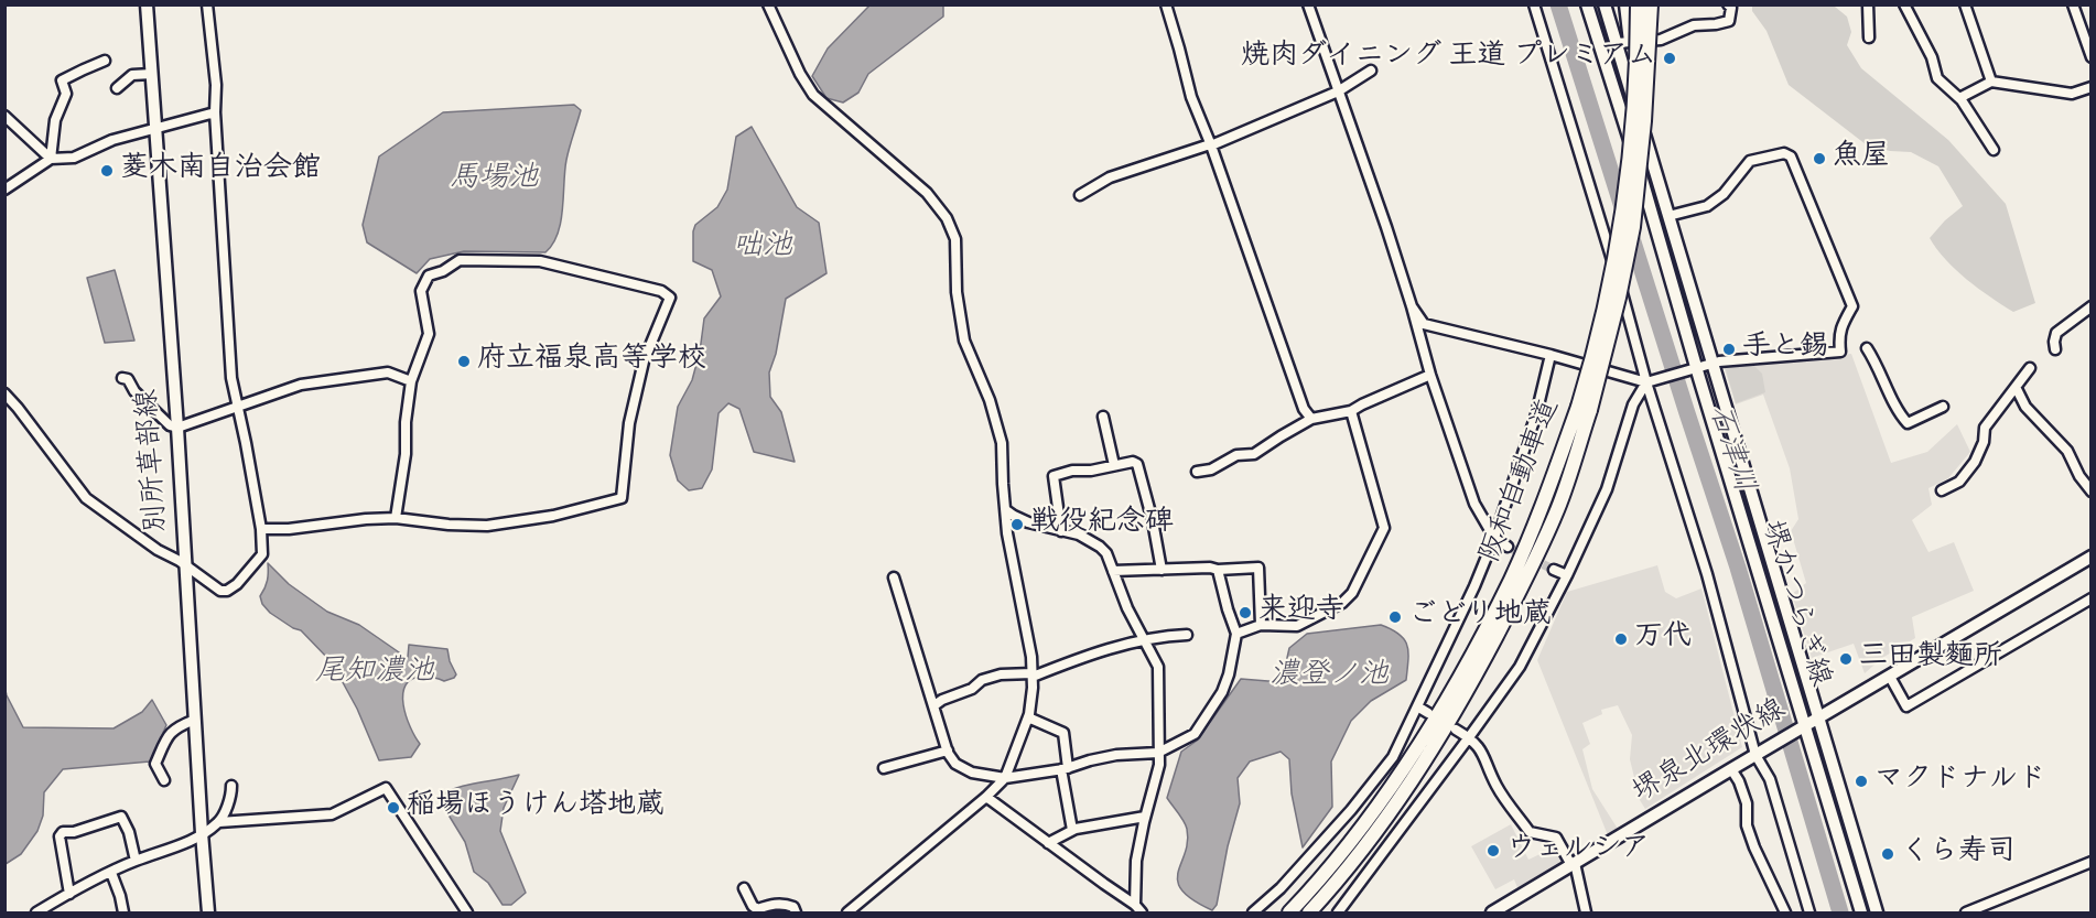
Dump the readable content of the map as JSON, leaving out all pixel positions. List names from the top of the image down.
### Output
{
  "streets": {
    "highway": ["阪和自動車道"],
    "main road": ["別所草部線", "堺かつらぎ線", "堺泉北環状線"]
  },
  "crossings": [
    ["堺かつらぎ線", "堺泉北環状線"]
  ],
  "water": [
    "馬場池",
    "咄池",
    "石津川",
    "尾知濃池",
    "濃登ノ池"
  ],
  "places": [
    "焼肉ダイニング 王道 プレミアム",
    "魚屋",
    "菱木南自治会館",
    "手と錫",
    "府立福泉高等学校",
    "戦役紀念碑",
    "来迎寺",
    "ごどり地蔵",
    "万代",
    "三田製麵所",
    "マクドナルド",
    "稲場ほうけん塔地蔵",
    "ウェルシア",
    "くら寿司"
  ]
}
